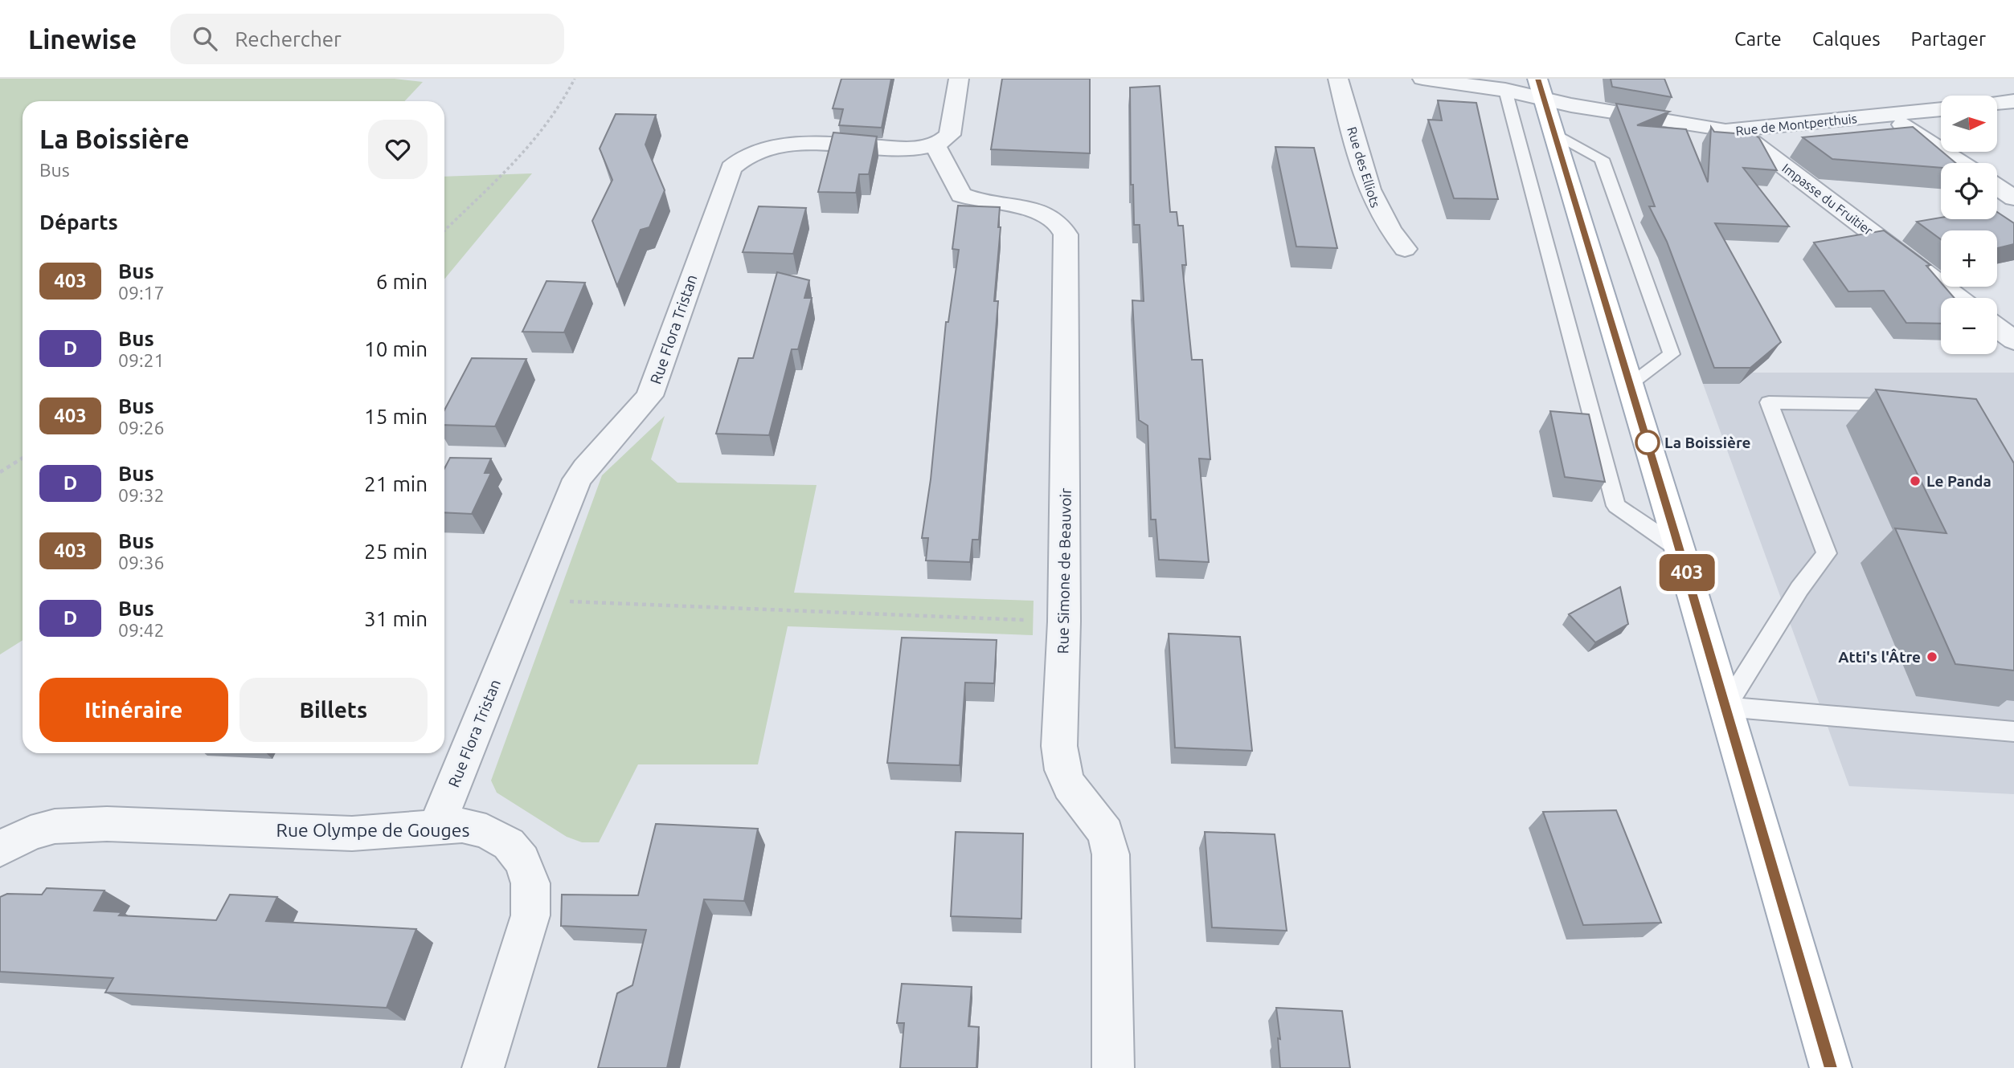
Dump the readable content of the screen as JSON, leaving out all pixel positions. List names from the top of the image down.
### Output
{
  "streets": {
    "street": [
      "Rue de Montperthuis",
      "Rue des Elliots",
      "Impasse du Fruitier",
      "Rue Flora Tristan",
      "Rue Simone de Beauvoir",
      "Rue Olympe de Gouges"
    ]
  },
  "crossings": [
    ["Rue de Montperthuis", "Impasse du Fruitier"],
    ["Rue Flora Tristan", "Rue Simone de Beauvoir"],
    ["Rue Flora Tristan", "Rue Olympe de Gouges"]
  ],
  "places": ["La Boissière", "Le Panda", "Atti's l'Âtre"],
  "lines": ["bus line 403"],
  "north": "right",
  "page": {
    "header": "Linewise",
    "search": "Rechercher",
    "nav": ["Carte", "Calques", "Partager"],
    "on_map": "403",
    "map_buttons": ["+", "−"],
    "heading": [
      ["La Boissière", "Bus"],
      "Départs"
    ],
    "list": [
      {
        "mark": "403",
        "name": "Bus",
        "note": "09:17",
        "value": "6 min"
      },
      {
        "mark": "D",
        "name": "Bus",
        "note": "09:21",
        "value": "10 min"
      },
      {
        "mark": "403",
        "name": "Bus",
        "note": "09:26",
        "value": "15 min"
      },
      {
        "mark": "D",
        "name": "Bus",
        "note": "09:32",
        "value": "21 min"
      },
      {
        "mark": "403",
        "name": "Bus",
        "note": "09:36",
        "value": "25 min"
      },
      {
        "mark": "D",
        "name": "Bus",
        "note": "09:42",
        "value": "31 min"
      }
    ],
    "buttons": ["Itinéraire", "Billets"]
  }
}
